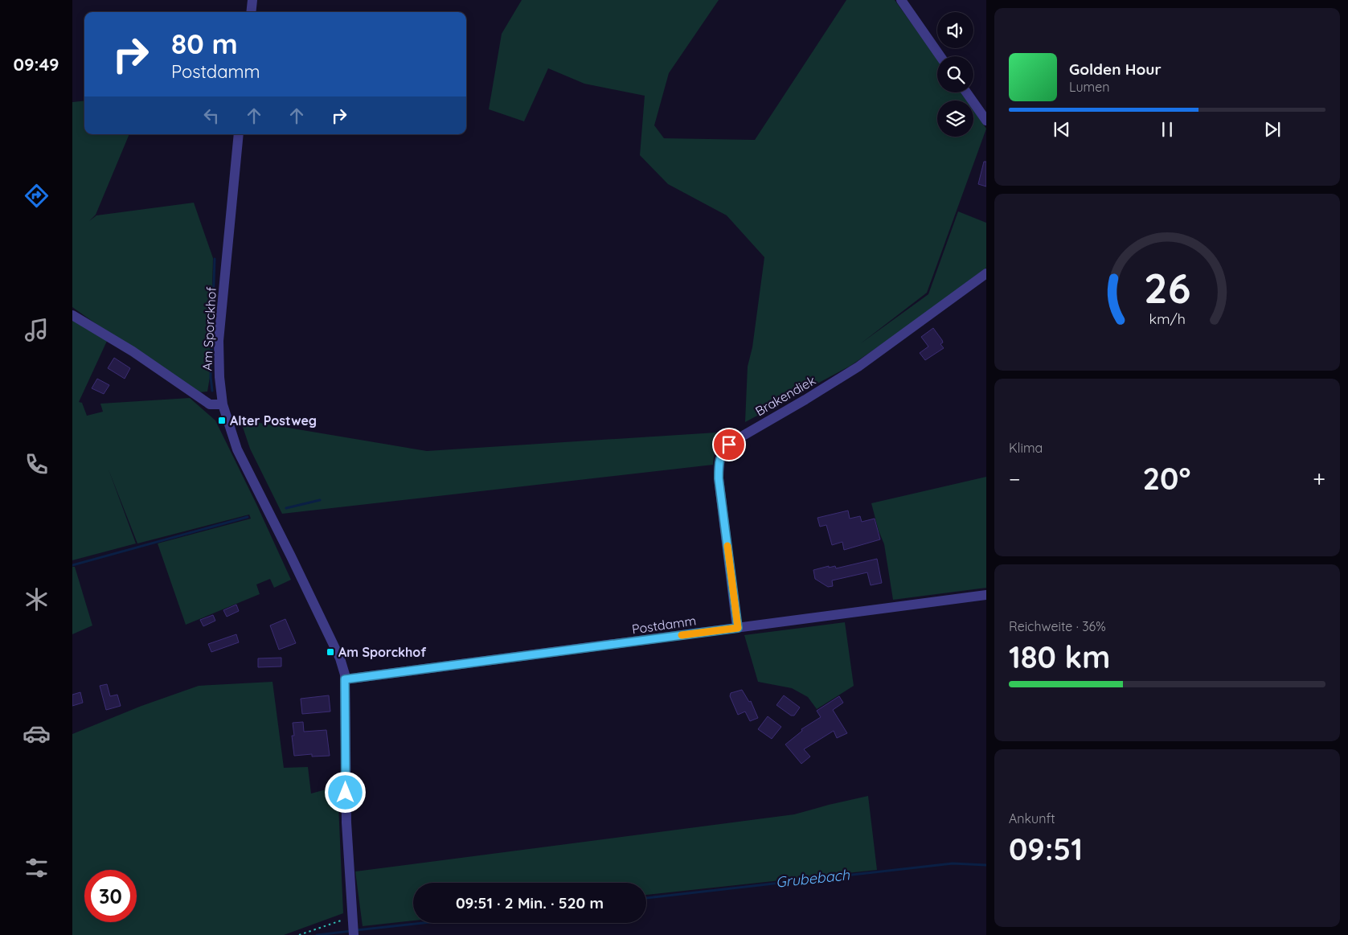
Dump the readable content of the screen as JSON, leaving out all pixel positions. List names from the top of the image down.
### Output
{
  "streets": {
    "street": ["Am Sporckhof", "Brakendiek", "Postdamm"]
  },
  "crossings": [
    ["Am Sporckhof", "Postdamm"],
    ["Brakendiek", "Postdamm"]
  ],
  "water": ["Grubebach"],
  "places": {
    "transit": ["Alter Postweg", "Am Sporckhof"]
  },
  "page": {
    "tabs": "09:49",
    "turn": ["80 m", "Postdamm"],
    "song": ["Golden Hour", "Lumen"],
    "tile": [
      "Klima",
      ["Reichweite · 36%", "180 km"],
      ["Ankunft", "09:51"]
    ],
    "heat": ["−", "20°", "+"],
    "limit": "30",
    "trip": "09:51 · 2 Min. · 520 m",
    "gauge": ["26", "km/h"]
  }
}
